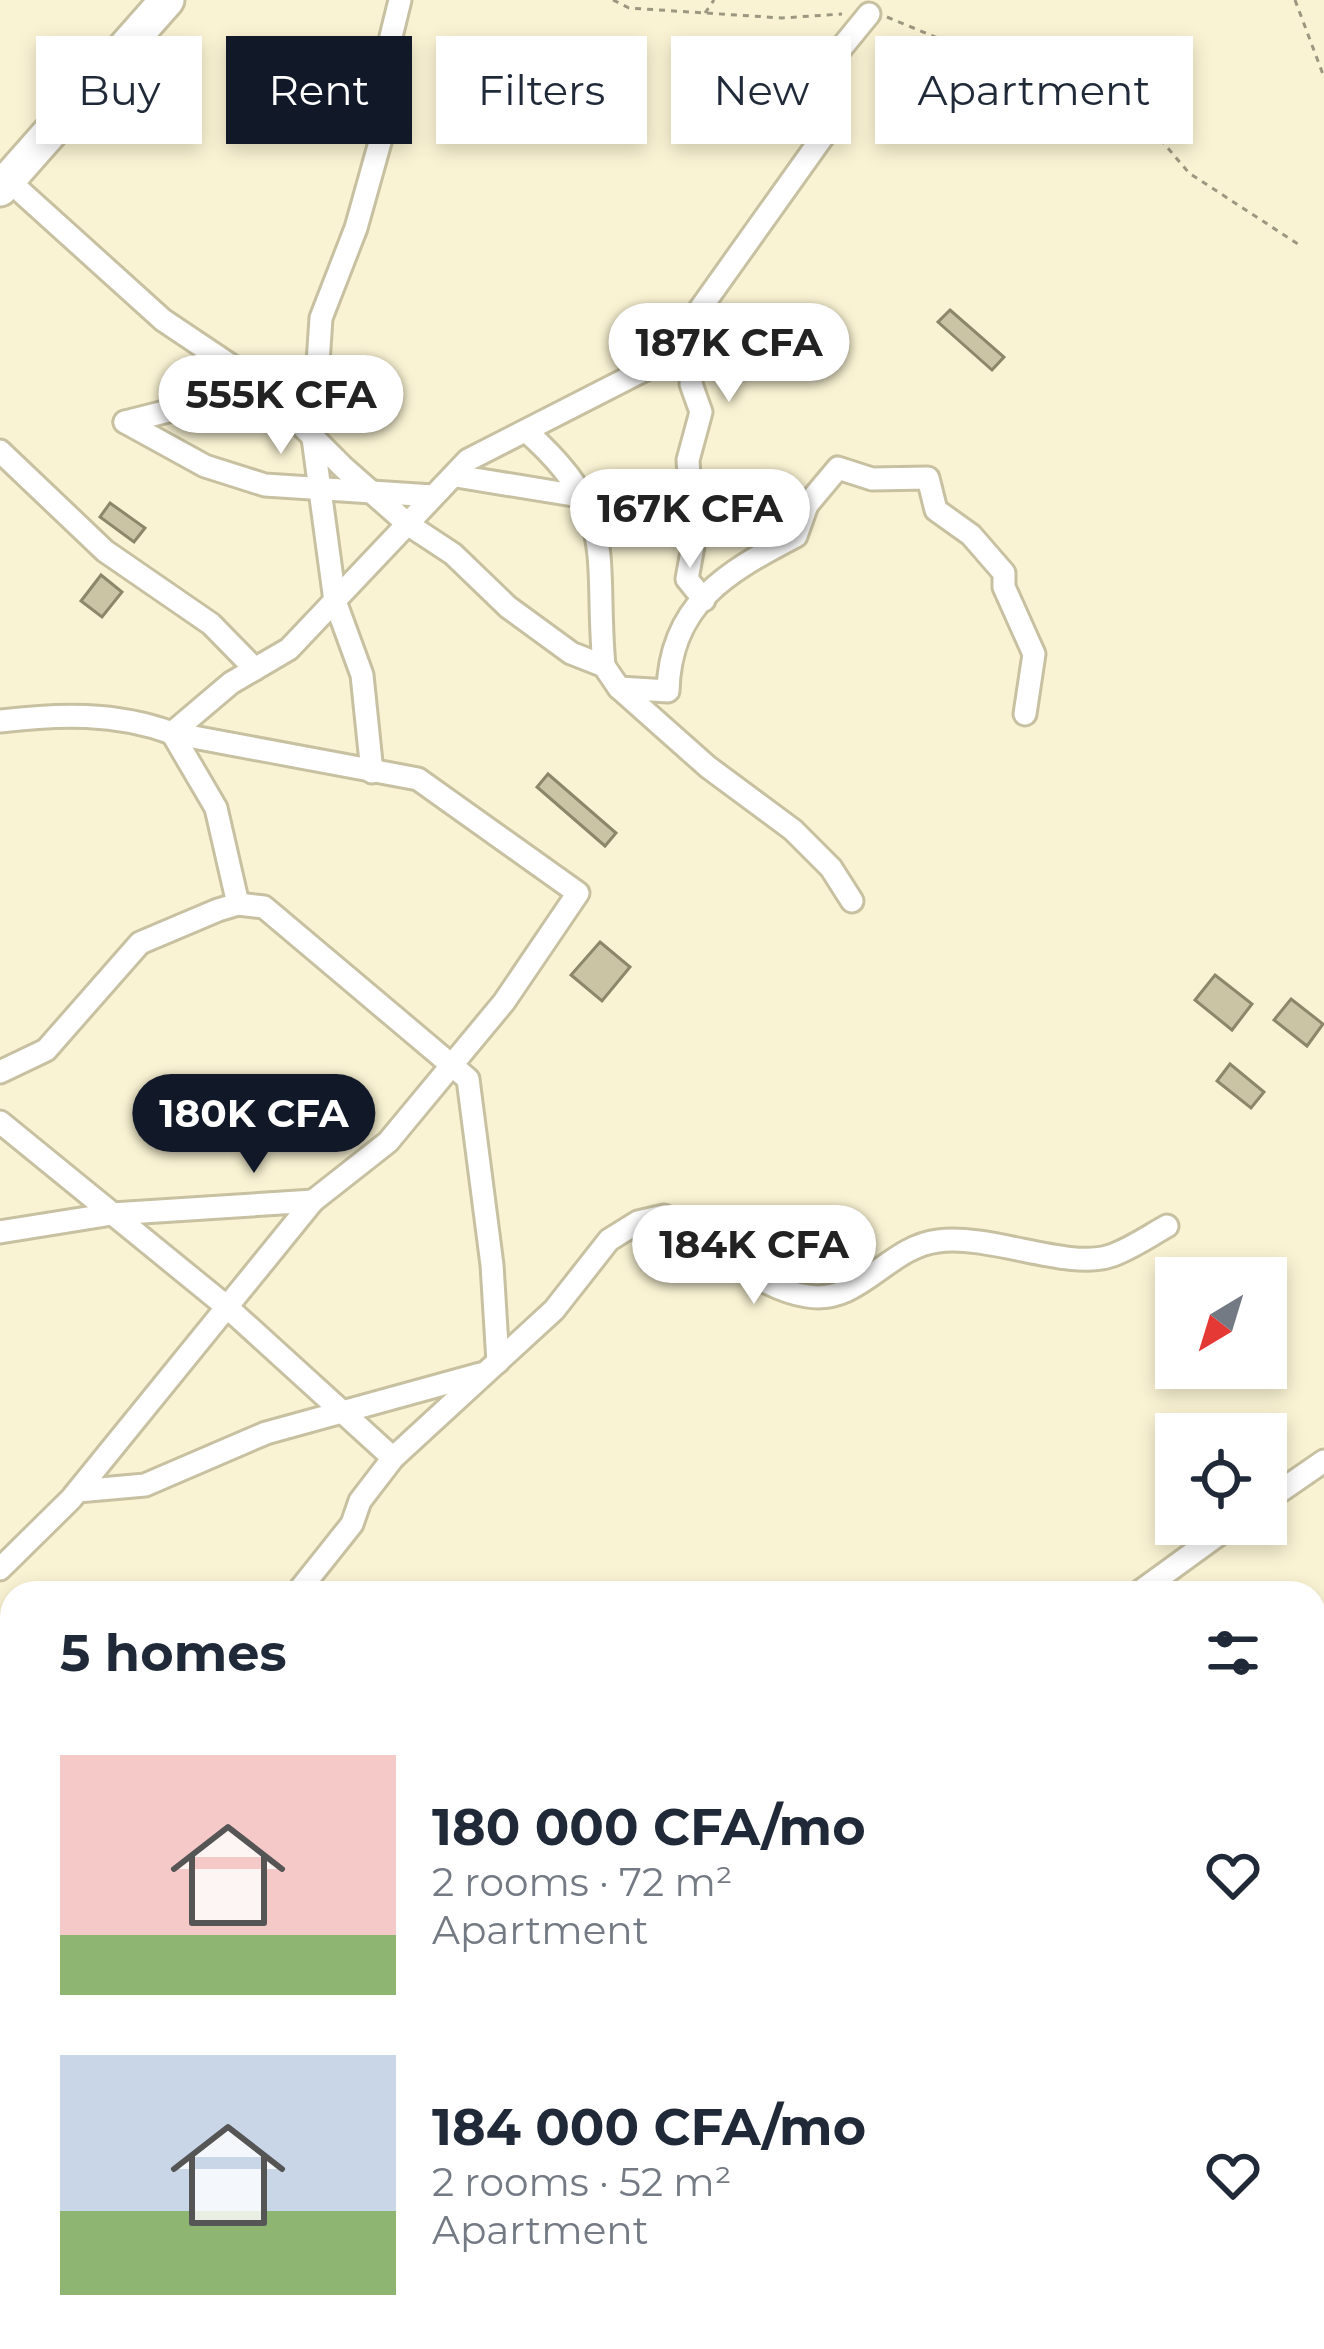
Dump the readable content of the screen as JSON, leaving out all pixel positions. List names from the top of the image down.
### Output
{
  "north": "bottom left",
  "page": {
    "chip": [
      "Buy",
      "Rent",
      "Filters",
      "New",
      "Apartment"
    ],
    "price": [
      "187K CFA",
      "555K CFA",
      "167K CFA",
      "180K CFA",
      "184K CFA"
    ],
    "heading": "5 homes",
    "list": [
      {
        "name": "180 000 CFA/mo",
        "note": "2 rooms · 72 m² · Apartment"
      },
      {
        "name": "184 000 CFA/mo",
        "note": "2 rooms · 52 m² · Apartment"
      }
    ]
  }
}
